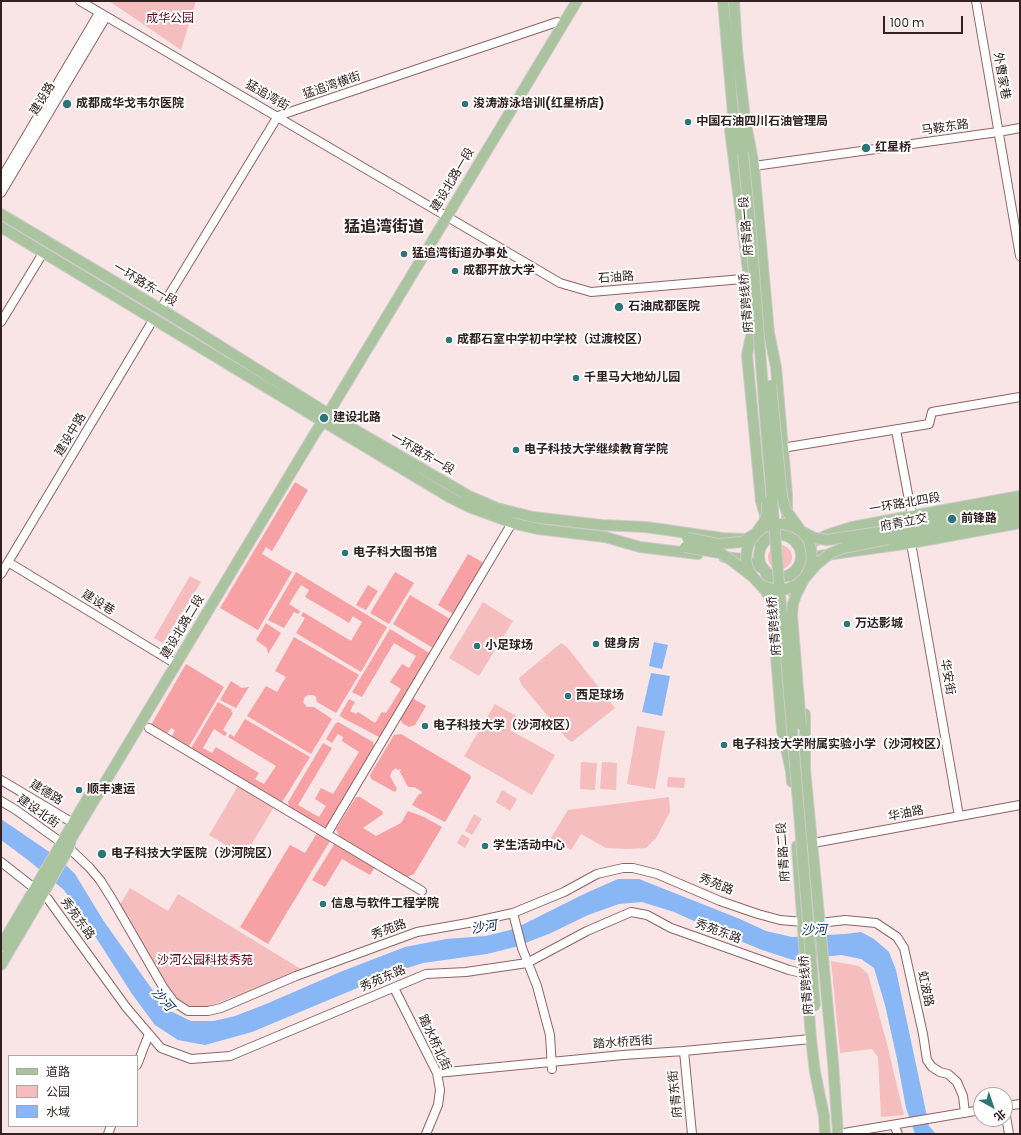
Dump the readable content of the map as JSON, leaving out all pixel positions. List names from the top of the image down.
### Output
{
  "streets": {
    "main road": [
      "建设北路一段",
      "府青路一段",
      "一环路东一段",
      "府青跨线桥",
      "一环路北四段",
      "府青立交",
      "建设北路二段",
      "府青路二段"
    ],
    "street": [
      "外曹家巷",
      "猛追湾横街",
      "猛追湾街",
      "建设路",
      "马鞍东路",
      "石油路",
      "建设中路",
      "建设巷",
      "华安街",
      "建德路",
      "建设北街",
      "华油路",
      "秀苑路",
      "秀苑东路",
      "虹波路",
      "踏水桥北街",
      "踏水桥西街",
      "府青东街"
    ]
  },
  "crossings": [
    ["外曹家巷", "马鞍东路"],
    ["猛追湾横街", "猛追湾街"],
    ["猛追湾横街", "建设北路一段"],
    ["猛追湾街", "建设路"],
    ["猛追湾街", "建设北路一段"],
    ["猛追湾街", "石油路"],
    ["马鞍东路", "府青路一段"],
    ["建设北路一段", "石油路"],
    ["建设北路一段", "一环路东一段"],
    ["建设北路一段", "建设北路二段"],
    ["府青路一段", "石油路"],
    ["府青路一段", "一环路东一段"],
    ["府青路一段", "府青跨线桥"],
    ["府青路一段", "一环路北四段"],
    ["府青路一段", "府青立交"],
    ["府青路一段", "府青路二段"],
    ["一环路东一段", "建设中路"],
    ["一环路东一段", "一环路北四段"],
    ["一环路东一段", "府青立交"],
    ["一环路东一段", "建设北路二段"],
    ["一环路东一段", "府青路二段"],
    ["府青跨线桥", "府青路二段"],
    ["建设中路", "建设巷"],
    ["一环路北四段", "府青路二段"],
    ["建设巷", "建设北路二段"],
    ["建设北路二段", "建德路"],
    ["建设北路二段", "建设北街"],
    ["建设北路二段", "秀苑路"],
    ["建设北路二段", "秀苑东路"],
    ["华安街", "华油路"],
    ["建设北街", "秀苑路"],
    ["华油路", "府青路二段"],
    ["府青路二段", "秀苑路"],
    ["府青路二段", "秀苑东路"],
    ["府青路二段", "踏水桥西街"],
    ["秀苑东路", "踏水桥北街"],
    ["踏水桥北街", "踏水桥西街"],
    ["踏水桥西街", "府青东街"]
  ],
  "districts": ["猛追湾街道"],
  "water": ["沙河"],
  "parks": ["成华公园", "沙河公园科技秀苑"],
  "places": [
    "成都成华戈韦尔医院",
    "浚涛游泳培训(红星桥店)",
    "中国石油四川石油管理局",
    "红星桥",
    "猛追湾街道办事处",
    "成都开放大学",
    "石油成都医院",
    "成都石室中学初中学校（过渡校区）",
    "千里马大地幼儿园",
    "建设北路",
    "电子科技大学继续教育学院",
    "前锋路",
    "电子科大图书馆",
    "万达影城",
    "健身房",
    "小足球场",
    "西足球场",
    "电子科技大学（沙河校区）",
    "电子科技大学附属实验小学（沙河校区）",
    "顺丰速运",
    "学生活动中心",
    "电子科技大学医院（沙河院区）",
    "信息与软件工程学院"
  ],
  "legend": ["道路", "公园", "水域"],
  "scale_bar": "100 m",
  "north": "bottom right"
}
